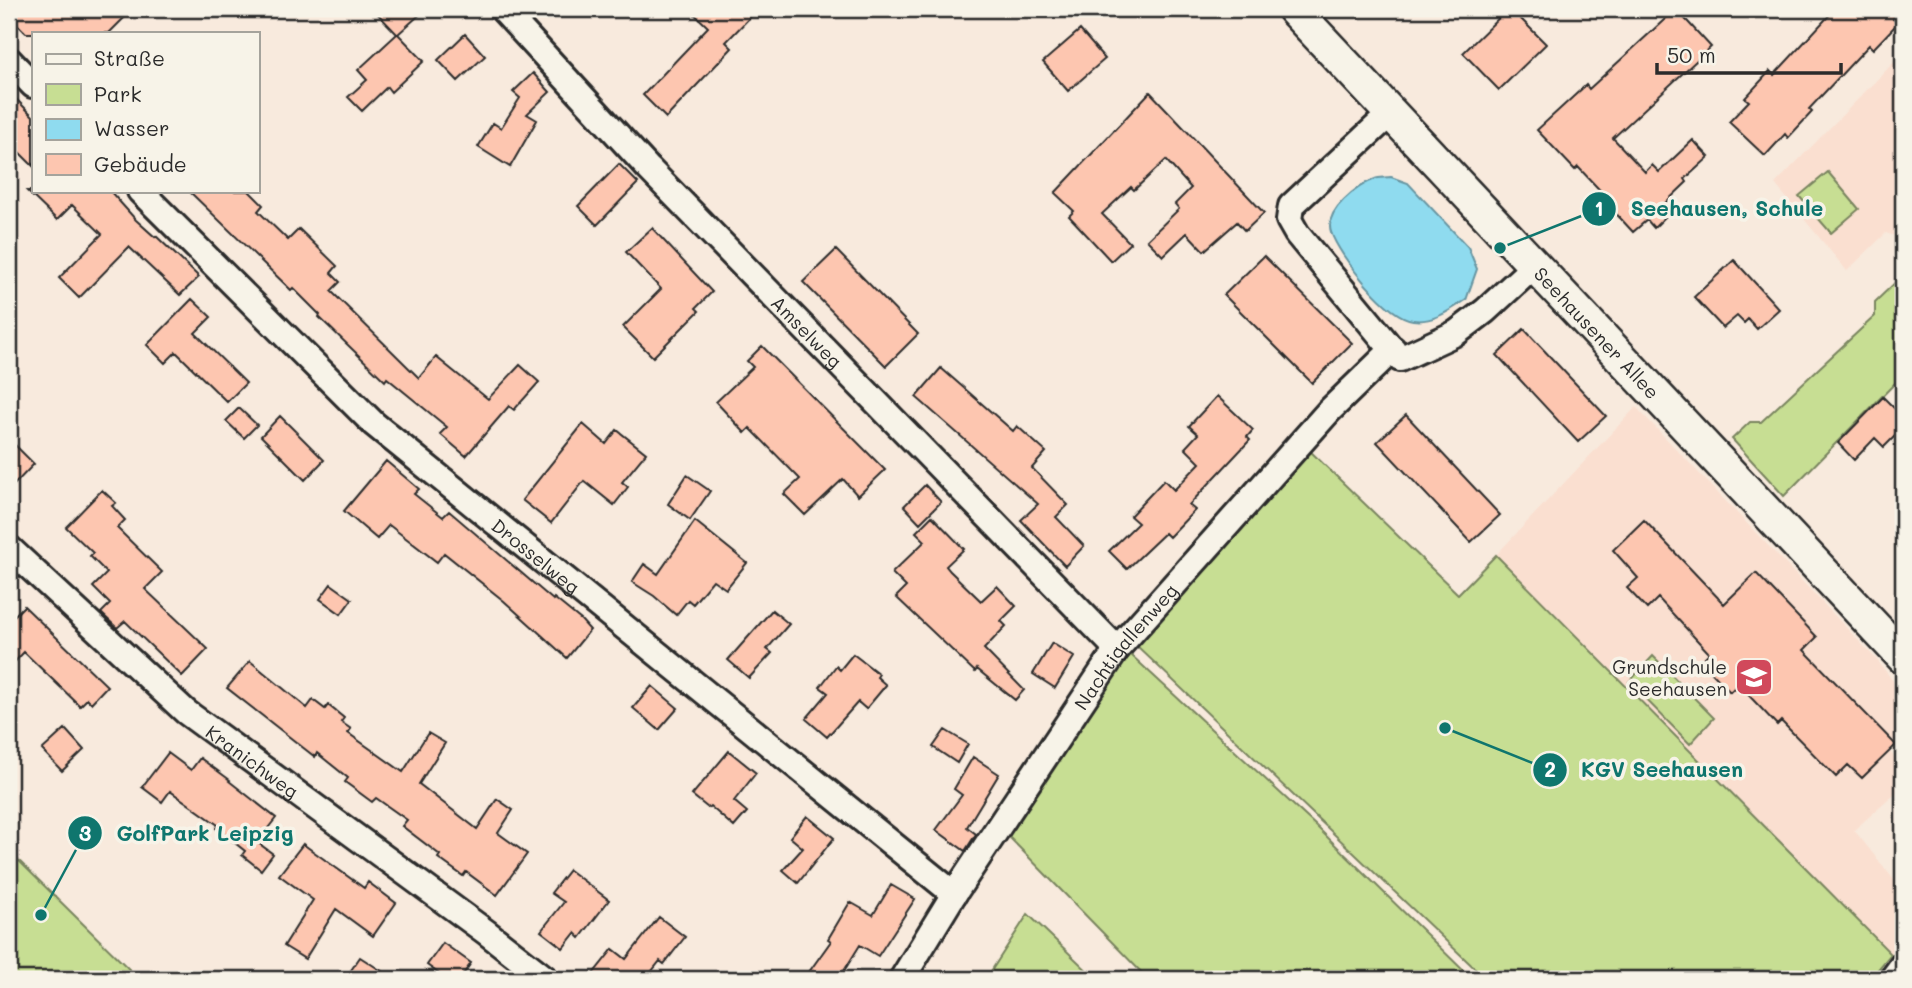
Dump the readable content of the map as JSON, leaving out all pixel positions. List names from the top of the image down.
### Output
{
  "streets": {
    "street": [
      "Amselweg",
      "Seehausener Allee",
      "Drosselweg",
      "Nachtigallenweg",
      "Kranichweg"
    ]
  },
  "crossings": [
    ["Amselweg", "Nachtigallenweg"],
    ["Drosselweg", "Nachtigallenweg"]
  ],
  "places": {
    "other": ["Seehausen, Schule", "KGV Seehausen", "GolfPark Leipzig"],
    "school or university": ["Grundschule Seehausen"]
  },
  "legend": [
    "Straße",
    "Park",
    "Wasser",
    "Gebäude"
  ],
  "scale_bar": "50 m"
}
